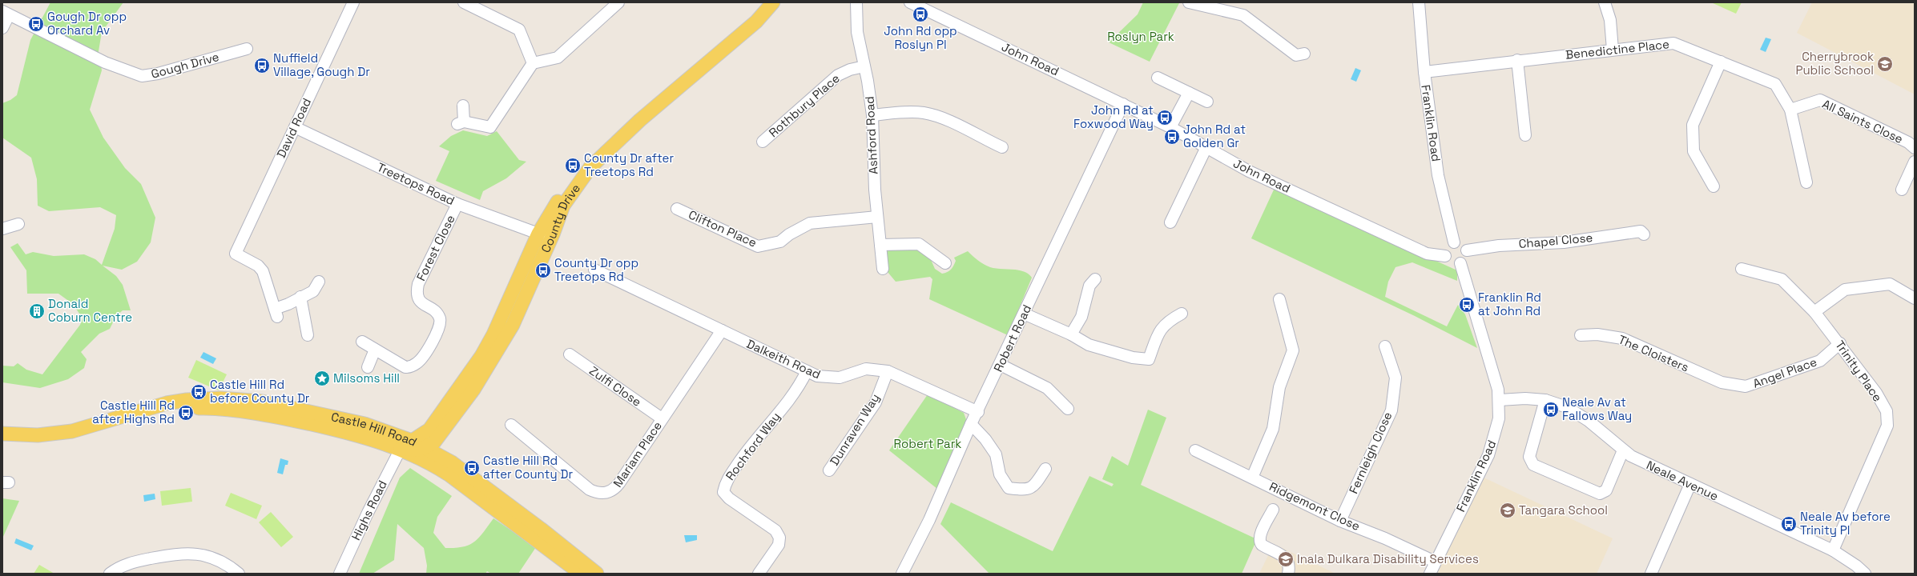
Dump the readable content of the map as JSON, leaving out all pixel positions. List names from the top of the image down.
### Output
{
  "streets": {
    "main road": ["County Drive", "Castle Hill Road"],
    "street": [
      "Benedictine Place",
      "John Road",
      "Gough Drive",
      "Rothbury Place",
      "All Saints Close",
      "Franklin Road",
      "David Road",
      "Ashford Road",
      "Treetops Road",
      "Clifton Place",
      "Chapel Close",
      "Forest Close",
      "Robert Road",
      "The Cloisters",
      "Dalkeith Road",
      "Trinity Place",
      "Angel Place",
      "Zulfi Close",
      "Dunraven Way",
      "Rochford Way",
      "Fernleigh Close",
      "Mariam Place",
      "Neale Avenue",
      "Ridgemont Close",
      "Highs Road"
    ]
  },
  "crossings": [
    ["Benedictine Place", "All Saints Close"],
    ["Benedictine Place", "Franklin Road"],
    ["John Road", "Franklin Road"],
    ["John Road", "Chapel Close"],
    ["John Road", "Robert Road"],
    ["Rothbury Place", "Ashford Road"],
    ["Franklin Road", "Chapel Close"],
    ["Franklin Road", "Neale Avenue"],
    ["Franklin Road", "Ridgemont Close"],
    ["David Road", "Treetops Road"],
    ["Ashford Road", "Clifton Place"],
    ["Treetops Road", "County Drive"],
    ["Treetops Road", "Forest Close"],
    ["County Drive", "Castle Hill Road"],
    ["County Drive", "Highs Road"],
    ["Robert Road", "Dalkeith Road"],
    ["The Cloisters", "Angel Place"],
    ["Dalkeith Road", "Dunraven Way"],
    ["Dalkeith Road", "Rochford Way"],
    ["Dalkeith Road", "Mariam Place"],
    ["Trinity Place", "Angel Place"],
    ["Trinity Place", "Neale Avenue"],
    ["Zulfi Close", "Mariam Place"],
    ["Castle Hill Road", "Highs Road"],
    ["Fernleigh Close", "Ridgemont Close"]
  ],
  "parks": ["Roslyn Park", "Robert Park"],
  "places": {
    "bus stop": [
      "John Rd opp Roslyn Pl",
      "Gough Dr opp Orchard Av",
      "Nuffield Village, Gough Dr",
      "John Rd at Foxwood Way",
      "John Rd at Golden Gr",
      "County Dr after Treetops Rd",
      "County Dr opp Treetops Rd",
      "Franklin Rd at John Rd",
      "Castle Hill Rd before County Dr",
      "Neale Av at Fallows Way",
      "Castle Hill Rd after Highs Rd",
      "Castle Hill Rd after County Dr",
      "Neale Av before Trinity Pl"
    ],
    "school or university": ["Cherrybrook Public School", "Tangara School", "Inala Dulkara Disability Services"],
    "building": ["Donald Coburn Centre"],
    "place": ["Milsoms Hill"]
  }
}
